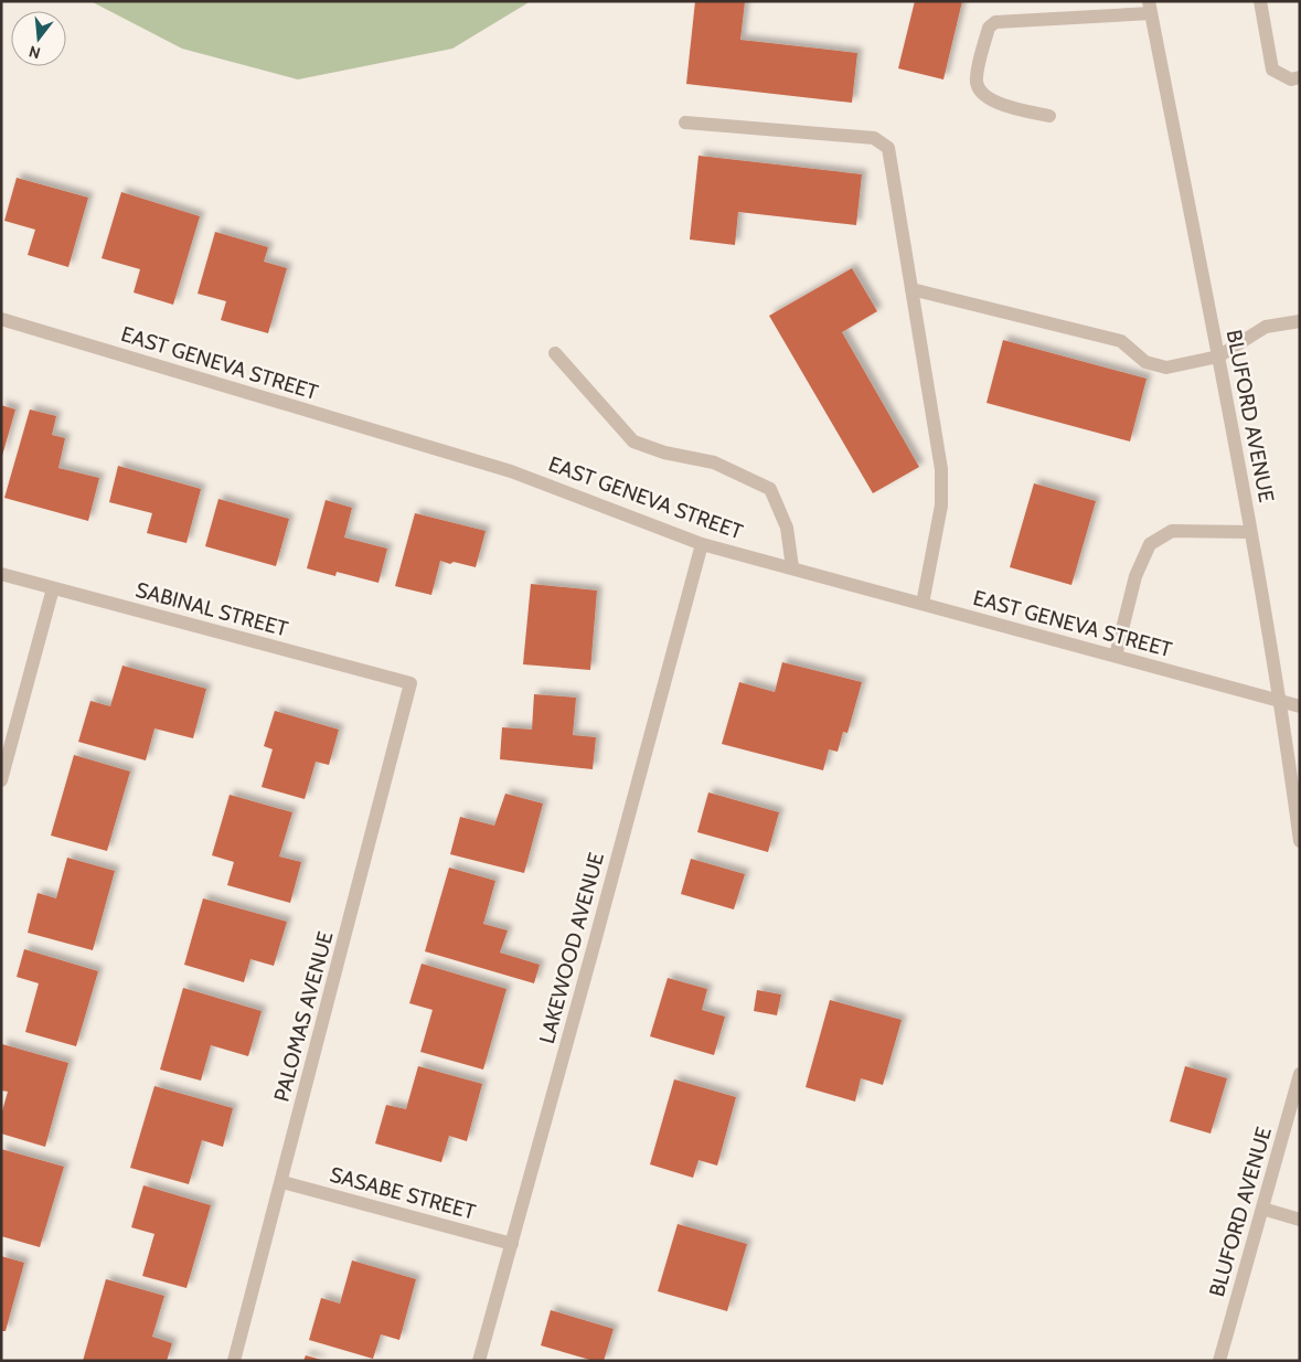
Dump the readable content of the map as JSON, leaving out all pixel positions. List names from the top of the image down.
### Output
{
  "streets": {
    "street": [
      "EAST GENEVA STREET",
      "BLUFORD AVENUE",
      "SABINAL STREET",
      "LAKEWOOD AVENUE",
      "PALOMAS AVENUE",
      "SASABE STREET"
    ]
  },
  "crossings": [
    ["EAST GENEVA STREET", "BLUFORD AVENUE"],
    ["EAST GENEVA STREET", "LAKEWOOD AVENUE"],
    ["SABINAL STREET", "PALOMAS AVENUE"],
    ["LAKEWOOD AVENUE", "SASABE STREET"],
    ["PALOMAS AVENUE", "SASABE STREET"]
  ],
  "north": "bottom"
}
